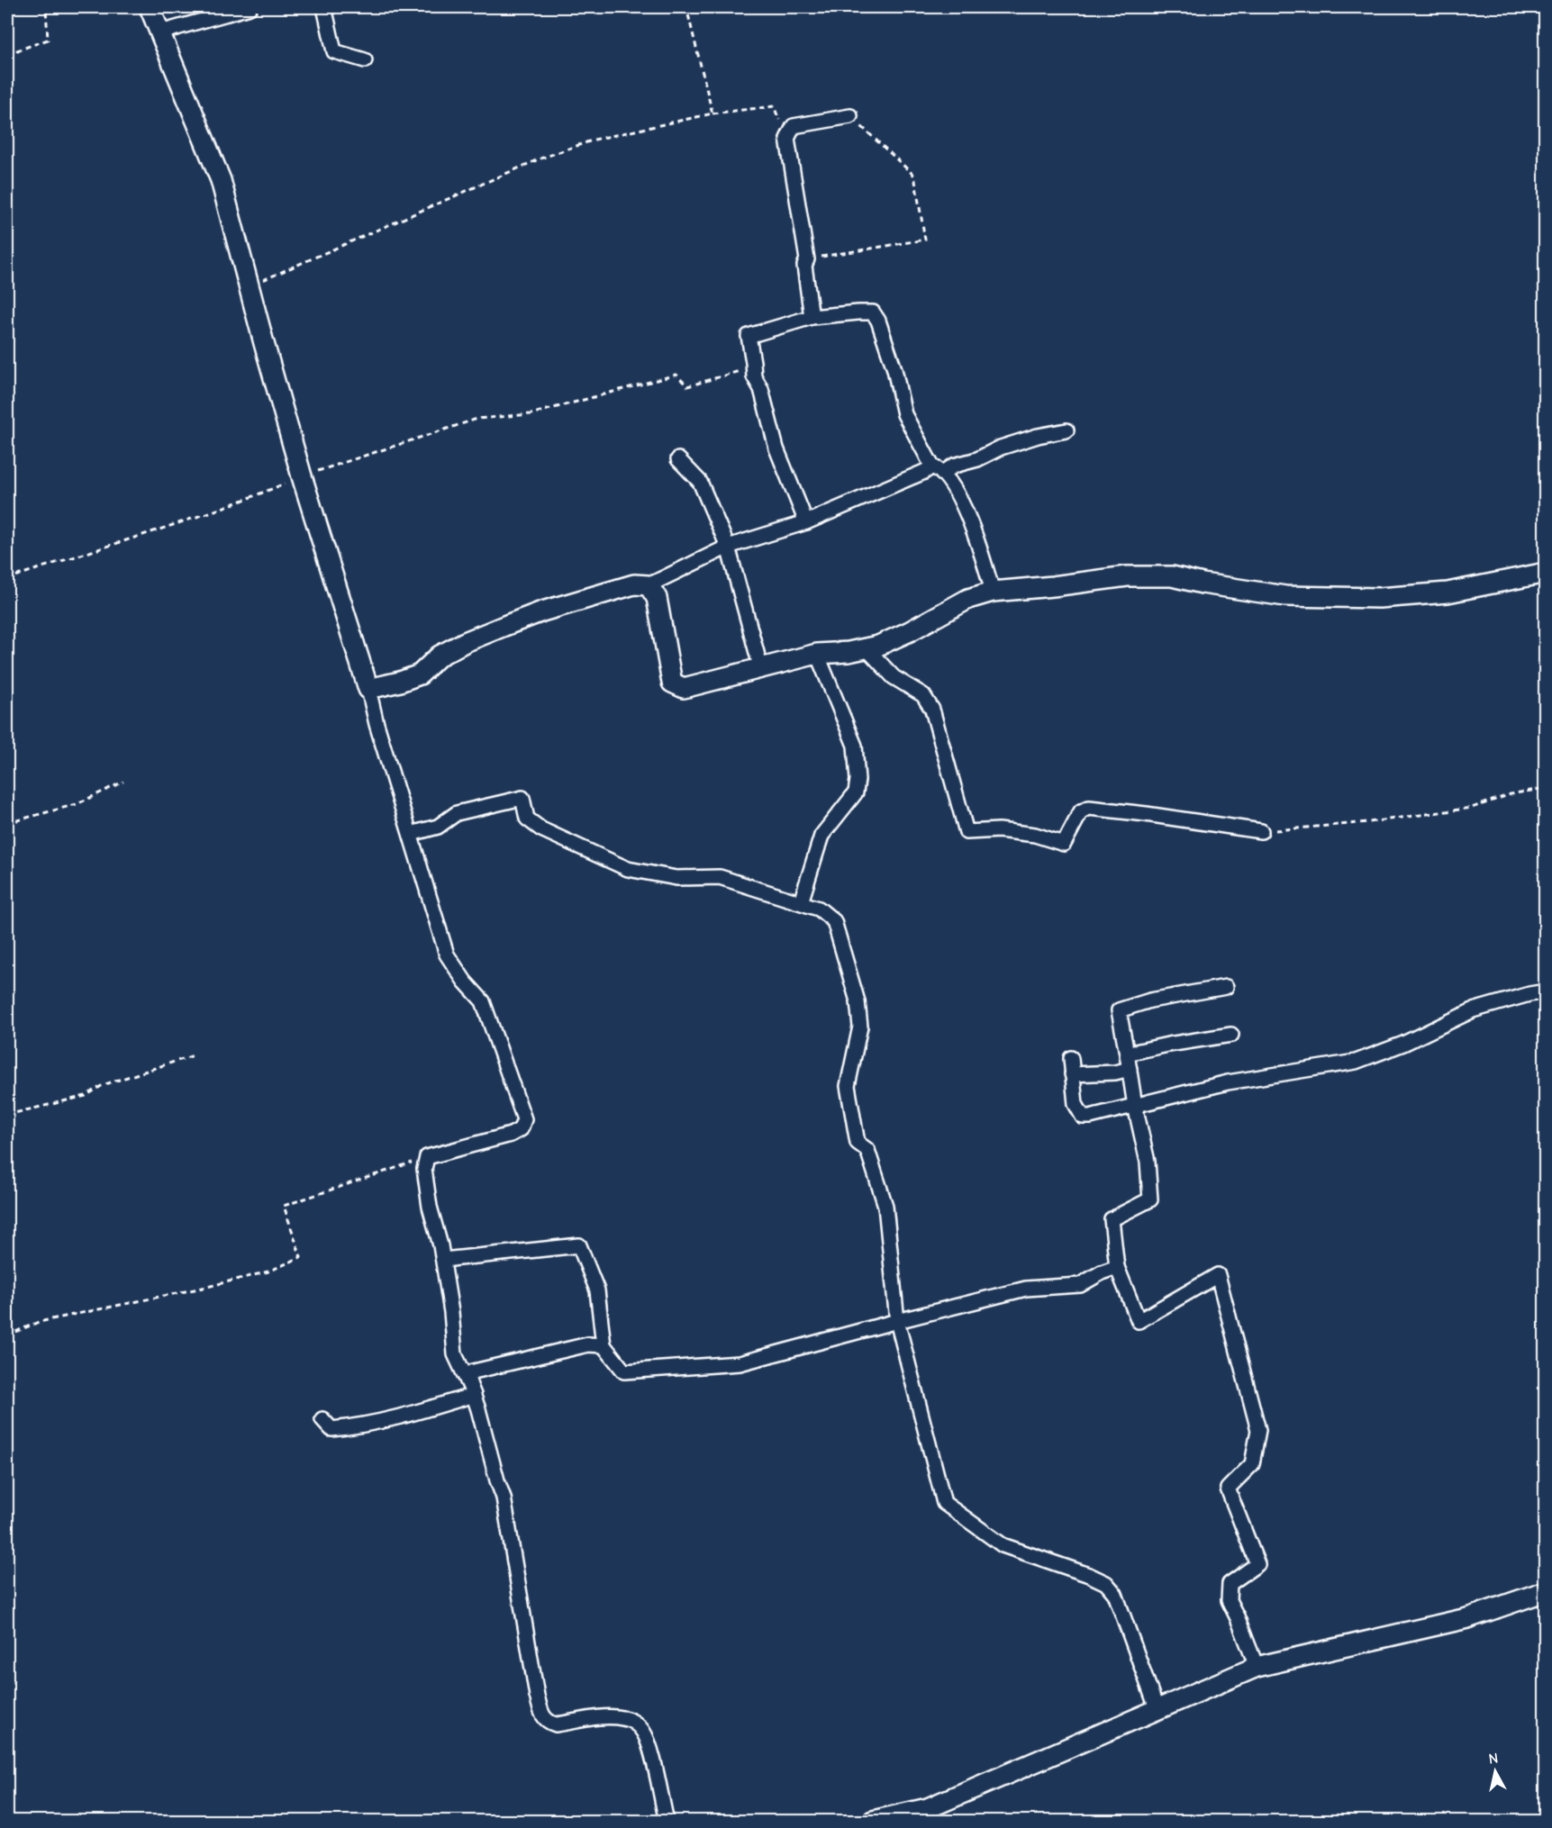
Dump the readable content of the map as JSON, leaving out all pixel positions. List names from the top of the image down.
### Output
{
  "north": "top"
}
